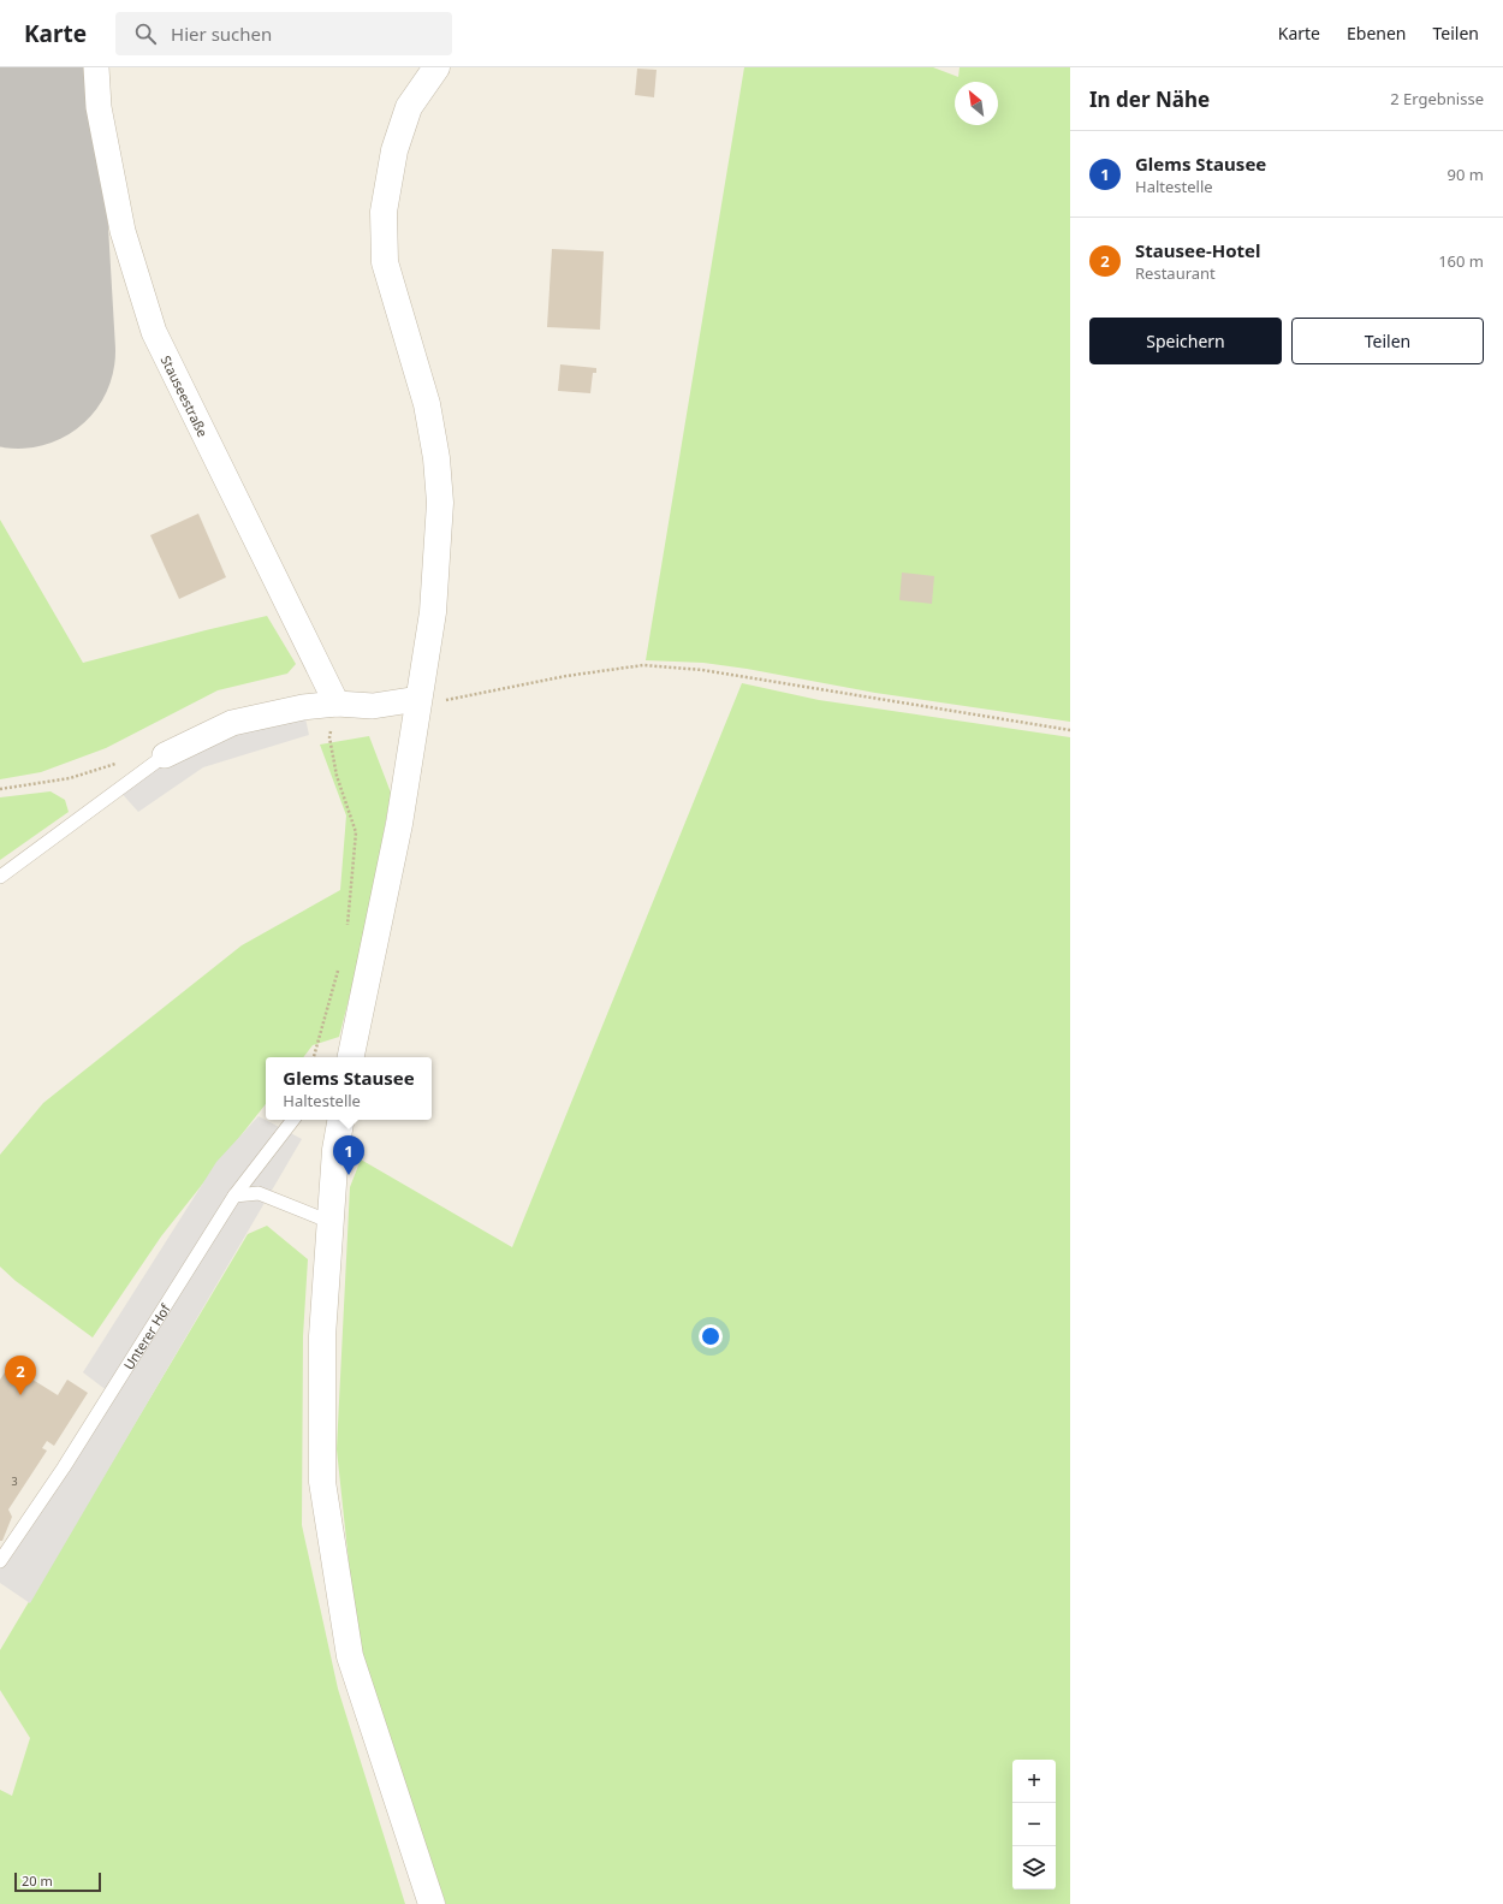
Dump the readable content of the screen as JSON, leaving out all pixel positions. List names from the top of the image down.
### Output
{
  "streets": {
    "street": ["Stauseestraße"],
    "lane": ["Unterer Hof"]
  },
  "house_numbers": ["3"],
  "scale_bar": "20 m",
  "north": "top left",
  "page": {
    "header": "Karte",
    "search": "Hier suchen",
    "nav": ["Karte", "Ebenen", "Teilen"],
    "heading": ["In der Nähe", "2 Ergebnisse"],
    "list": [
      {
        "mark": "1",
        "name": "Glems Stausee",
        "note": "Haltestelle",
        "value": "90 m"
      },
      {
        "mark": "2",
        "name": "Stausee-Hotel",
        "note": "Restaurant",
        "value": "160 m"
      }
    ],
    "buttons": ["Speichern", "Teilen"],
    "popup": ["Glems Stausee", "Haltestelle"],
    "pins": ["1", "2"],
    "map_buttons": ["+", "−"],
    "scale": "20 m"
  }
}
